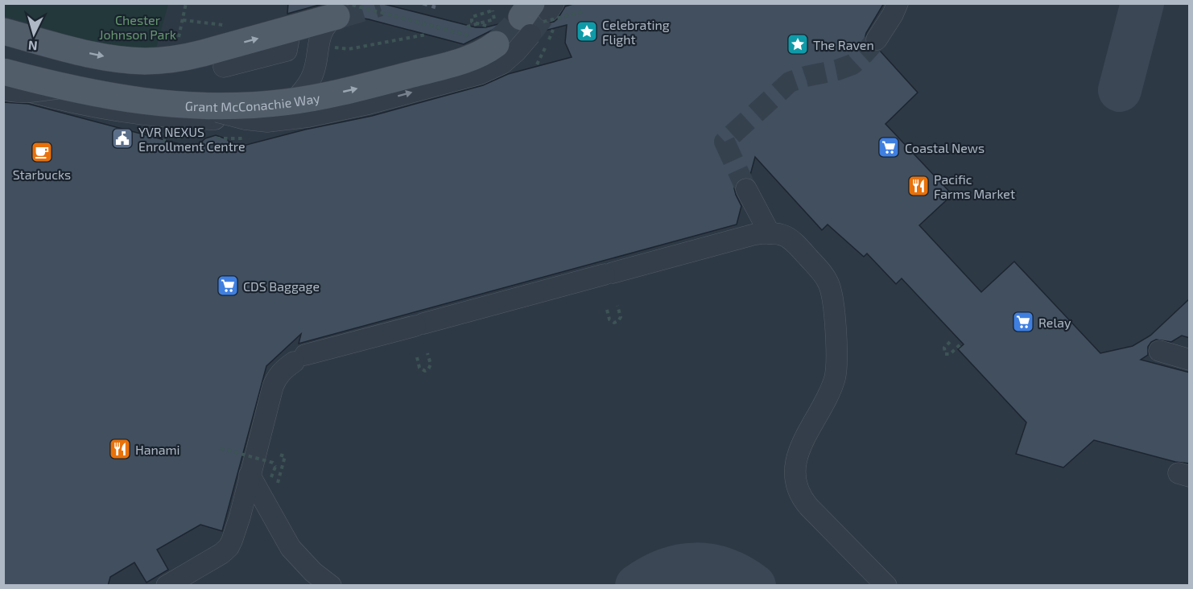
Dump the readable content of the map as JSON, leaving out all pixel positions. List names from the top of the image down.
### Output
{
  "streets": {
    "main road": ["Grant McConachie Way"]
  },
  "parks": ["Chester Johnson Park"],
  "places": {
    "place": ["Celebrating Flight", "The Raven"],
    "public building": ["YVR NEXUS Enrollment Centre"],
    "supermarket": ["Coastal News", "CDS Baggage", "Relay"],
    "cafe": ["Starbucks"],
    "restaurant": ["Pacific Farms Market", "Hanami"]
  },
  "north": "bottom"
}
